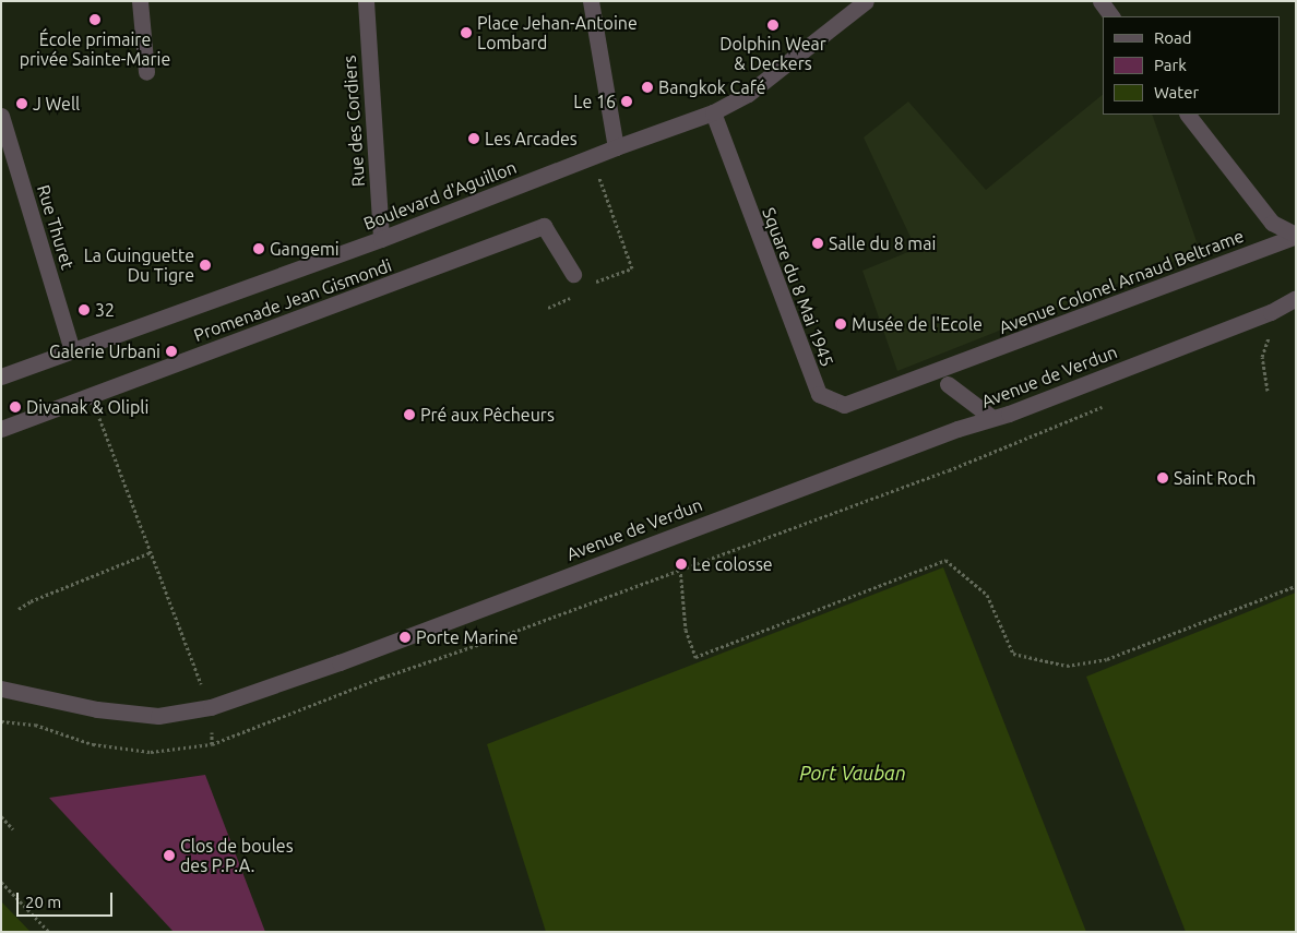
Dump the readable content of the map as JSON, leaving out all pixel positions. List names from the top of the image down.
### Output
{
  "streets": {
    "street": [
      "Rue des Cordiers",
      "Boulevard d'Aguillon",
      "Rue Thuret",
      "Avenue Colonel Arnaud Beltrame",
      "Square du 8 Mai 1945",
      "Promenade Jean Gismondi",
      "Avenue de Verdun"
    ]
  },
  "crossings": [
    ["Rue des Cordiers", "Boulevard d'Aguillon"],
    ["Boulevard d'Aguillon", "Rue Thuret"],
    ["Boulevard d'Aguillon", "Square du 8 Mai 1945"],
    ["Avenue Colonel Arnaud Beltrame", "Square du 8 Mai 1945"]
  ],
  "water": ["Port Vauban"],
  "places": [
    "École primaire privée Sainte-Marie",
    "Dolphin Wear & Deckers",
    "Place Jehan-Antoine Lombard",
    "Bangkok Café",
    "Le 16",
    "J Well",
    "Les Arcades",
    "Salle du 8 mai",
    "Gangemi",
    "La Guinguette Du Tigre",
    "32",
    "Musée de l'Ecole",
    "Galerie Urbani",
    "Divanak & Olipli",
    "Pré aux Pêcheurs",
    "Saint Roch",
    "Le colosse",
    "Porte Marine",
    "Clos de boules des P.P.A."
  ],
  "legend": ["Road", "Park", "Water"],
  "scale_bar": "20 m"
}
